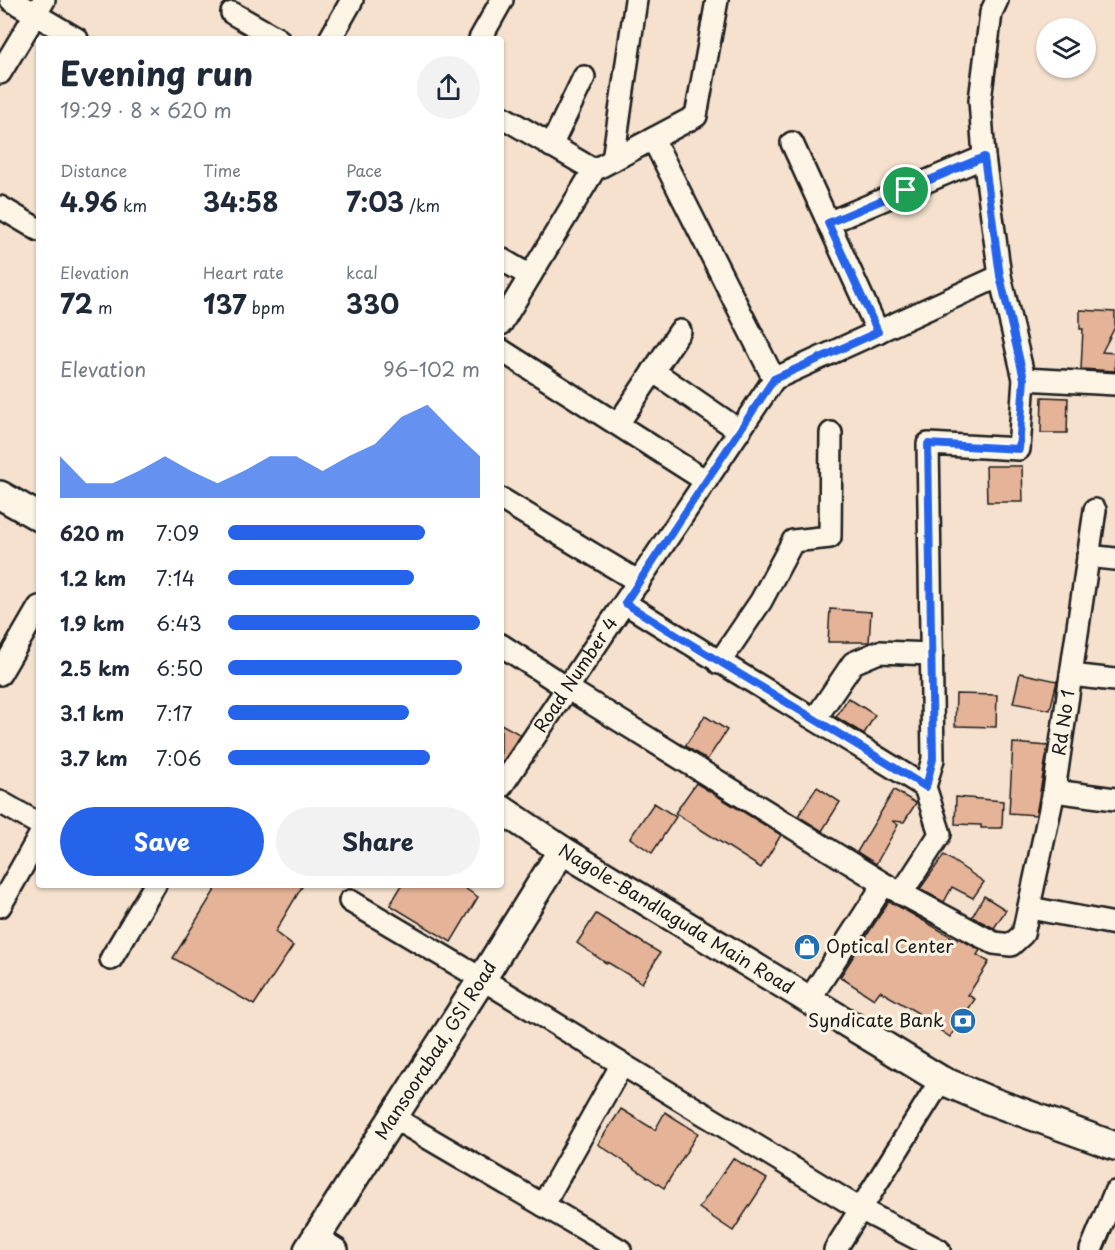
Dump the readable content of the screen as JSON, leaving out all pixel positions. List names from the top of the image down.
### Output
{
  "streets": {
    "street": [
      "Road Number 4",
      "Rd No 1",
      "Nagole-Bandlaguda Main Road",
      "Mansoorabad, GSI Road"
    ]
  },
  "crossings": [
    ["Nagole-Bandlaguda Main Road", "Mansoorabad, GSI Road"]
  ],
  "places": {
    "shop": ["Optical Center"],
    "bank": ["Syndicate Bank"]
  },
  "page": {
    "heading": ["Evening run", "19:29 · 8 × 620 m"],
    "stats": [
      ["Distance", "4.96 km"],
      ["Time", "34:58"],
      ["Pace", "7:03 /km"],
      ["Elevation", "72 m"],
      ["Heart rate", "137 bpm"],
      ["kcal", "330"]
    ],
    "chart": ["Elevation", "96–102 m"],
    "list": [
      {
        "name": "620 m",
        "note": "7:09"
      },
      {
        "name": "1.2 km",
        "note": "7:14"
      },
      {
        "name": "1.9 km",
        "note": "6:43"
      },
      {
        "name": "2.5 km",
        "note": "6:50"
      },
      {
        "name": "3.1 km",
        "note": "7:17"
      },
      {
        "name": "3.7 km",
        "note": "7:06"
      }
    ],
    "buttons": ["Save", "Share"]
  }
}
